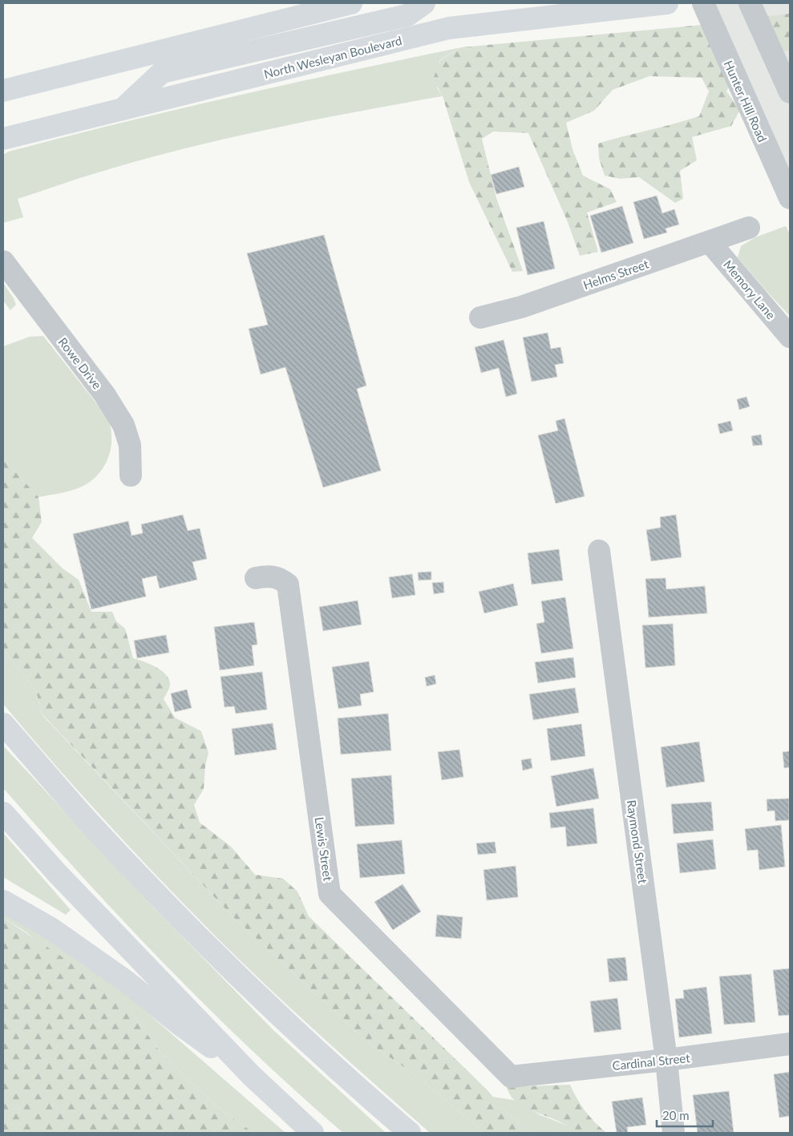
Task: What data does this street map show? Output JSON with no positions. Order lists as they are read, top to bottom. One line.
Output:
{"streets":{"highway":["North Wesleyan Boulevard"],"street":["Hunter Hill Road","Helms Street","Memory Lane","Rowe Drive","Raymond Street","Lewis Street","Cardinal Street"]},"crossings":[["Helms Street","Memory Lane"],["Raymond Street","Cardinal Street"],["Lewis Street","Cardinal Street"]],"scale_bar":"20 m"}
